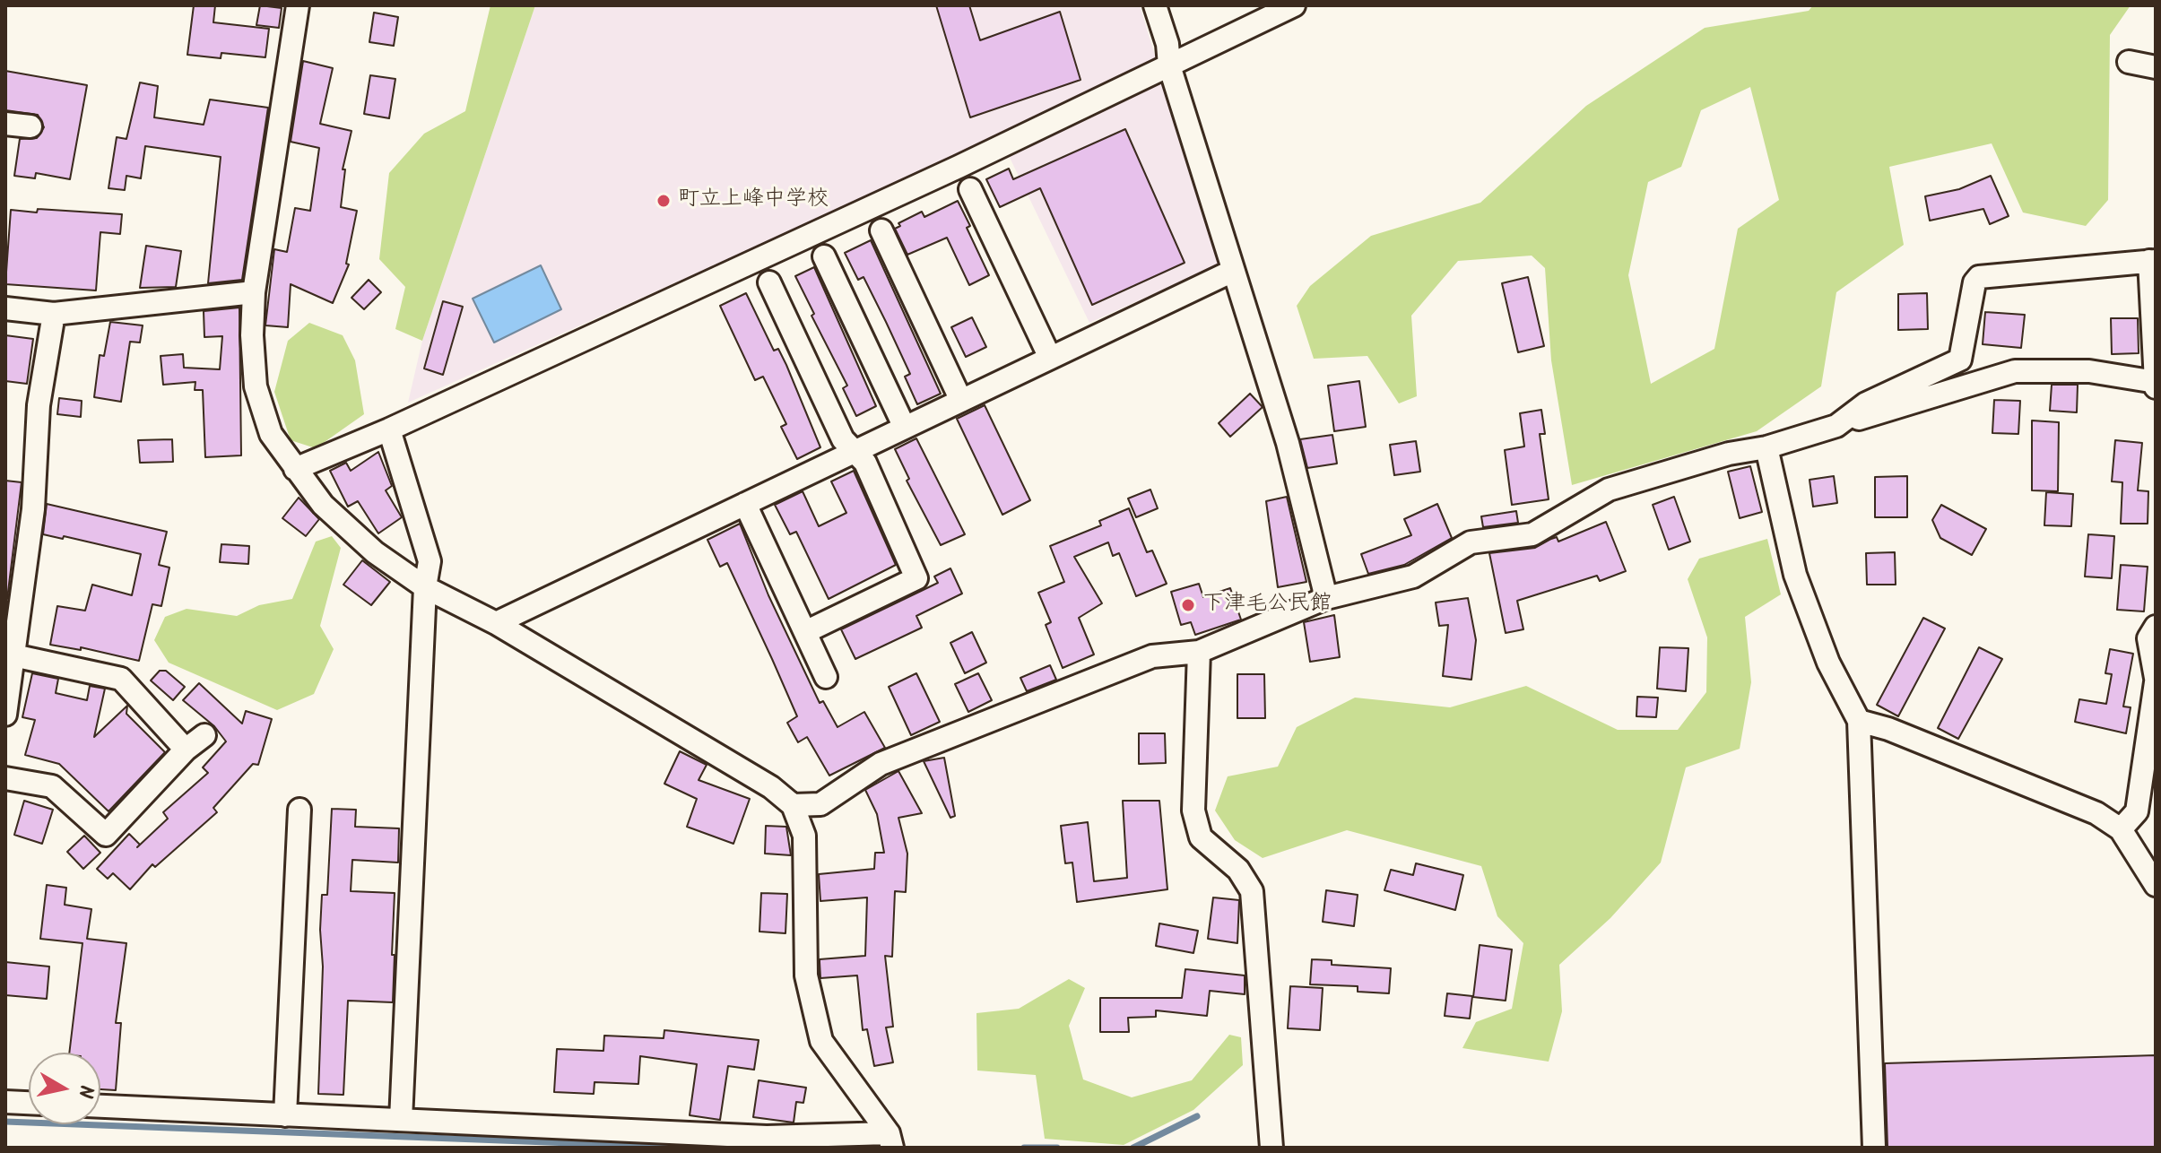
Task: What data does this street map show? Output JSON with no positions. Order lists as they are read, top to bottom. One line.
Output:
{"places":["町立上峰中学校","下津毛公民館"],"north":"right"}
